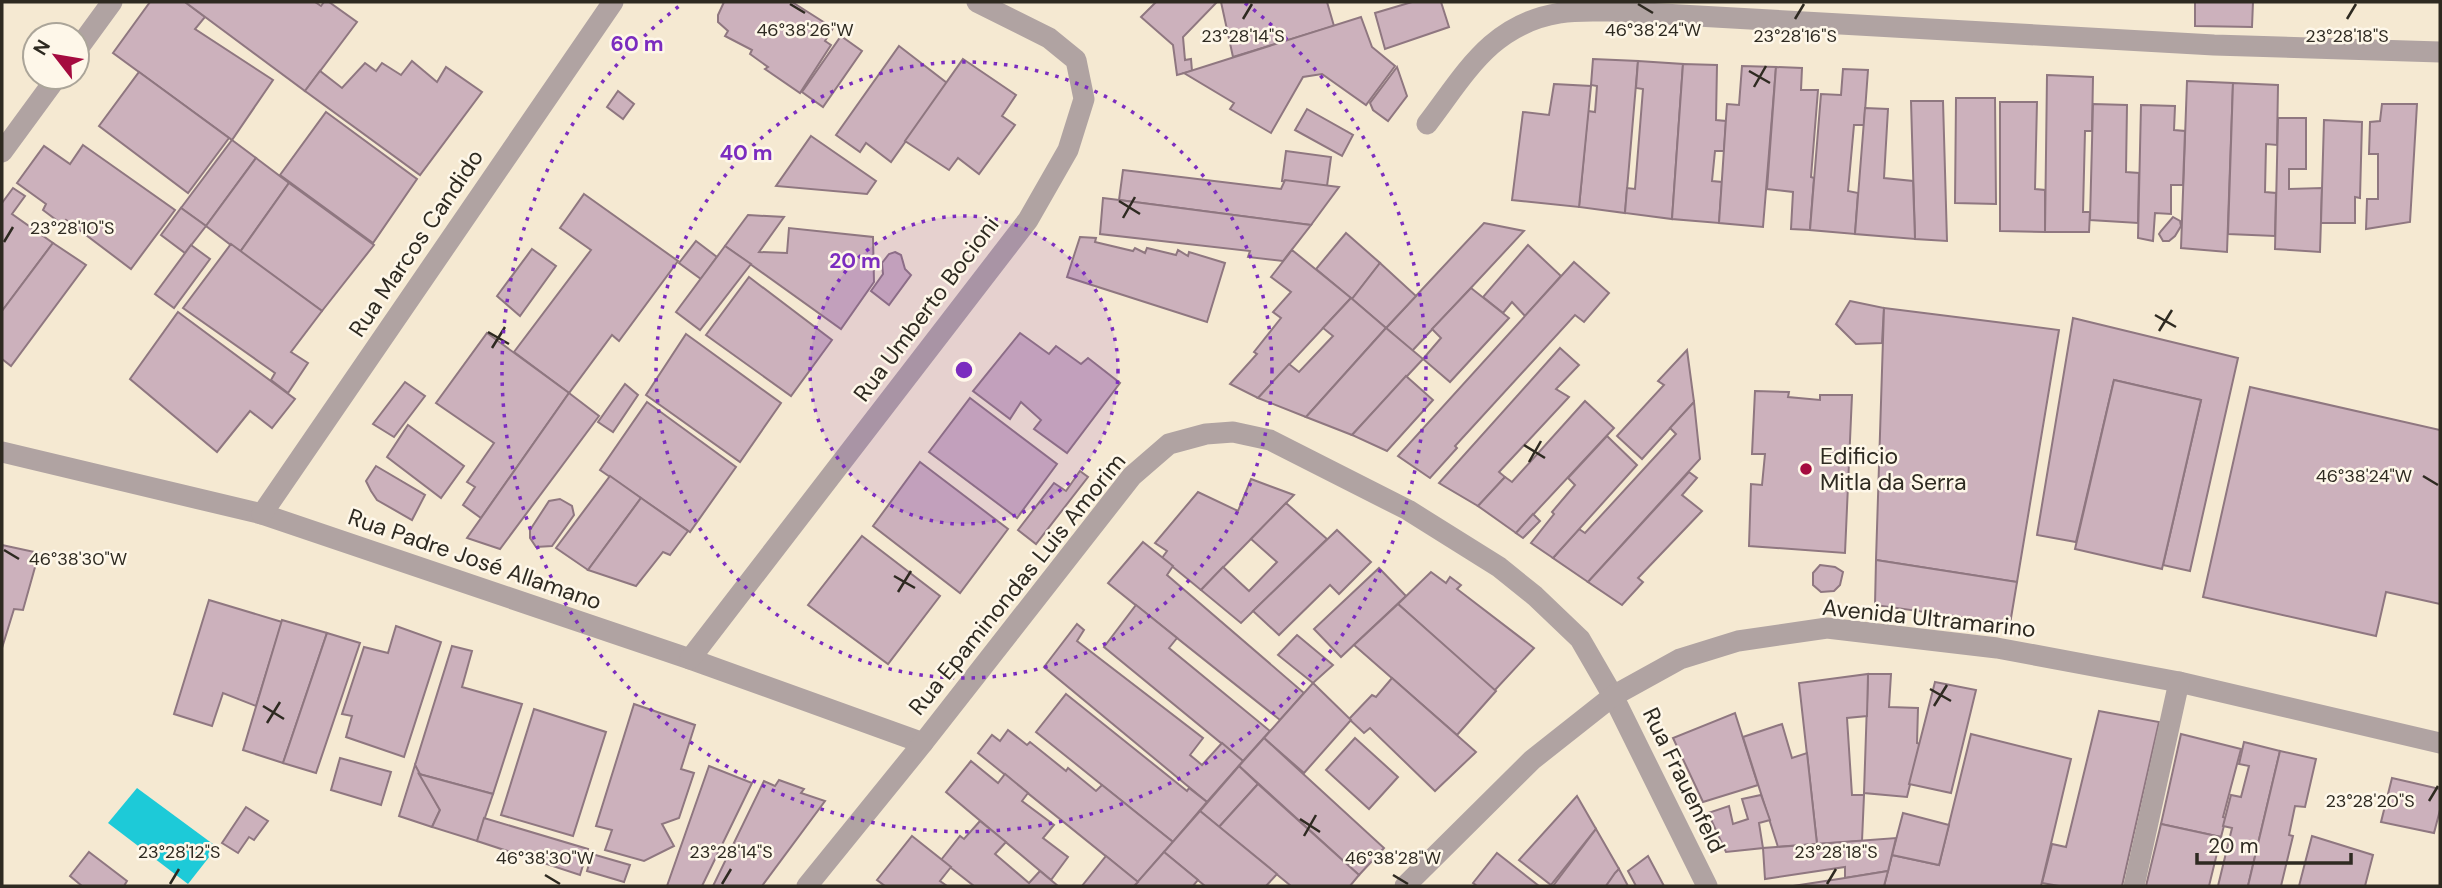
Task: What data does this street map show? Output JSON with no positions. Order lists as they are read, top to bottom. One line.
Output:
{"streets":{"street":["Rua Marcos Candido","Rua Umberto Bocioni","Rua Padre José Allamano","Rua Epaminondas Luis Amorim","Avenida Ultramarino","Rua Frauenfeld"]},"crossings":[["Rua Marcos Candido","Rua Padre José Allamano"],["Rua Umberto Bocioni","Rua Padre José Allamano"],["Rua Padre José Allamano","Rua Epaminondas Luis Amorim"],["Rua Epaminondas Luis Amorim","Avenida Ultramarino"],["Rua Epaminondas Luis Amorim","Rua Frauenfeld"],["Avenida Ultramarino","Rua Frauenfeld"]],"places":["Edificio Mitla da Serra"],"scale_bar":"20 m","north":"top left","coordinates":["46°38'26\"W","46°38'24\"W","23°28'14\"S","23°28'18\"S","23°28'16\"S","23°28'10\"S","46°38'30\"W","23°28'20\"S","23°28'12\"S","46°38'28\"W"],"rings":["60 m","40 m","20 m"]}
